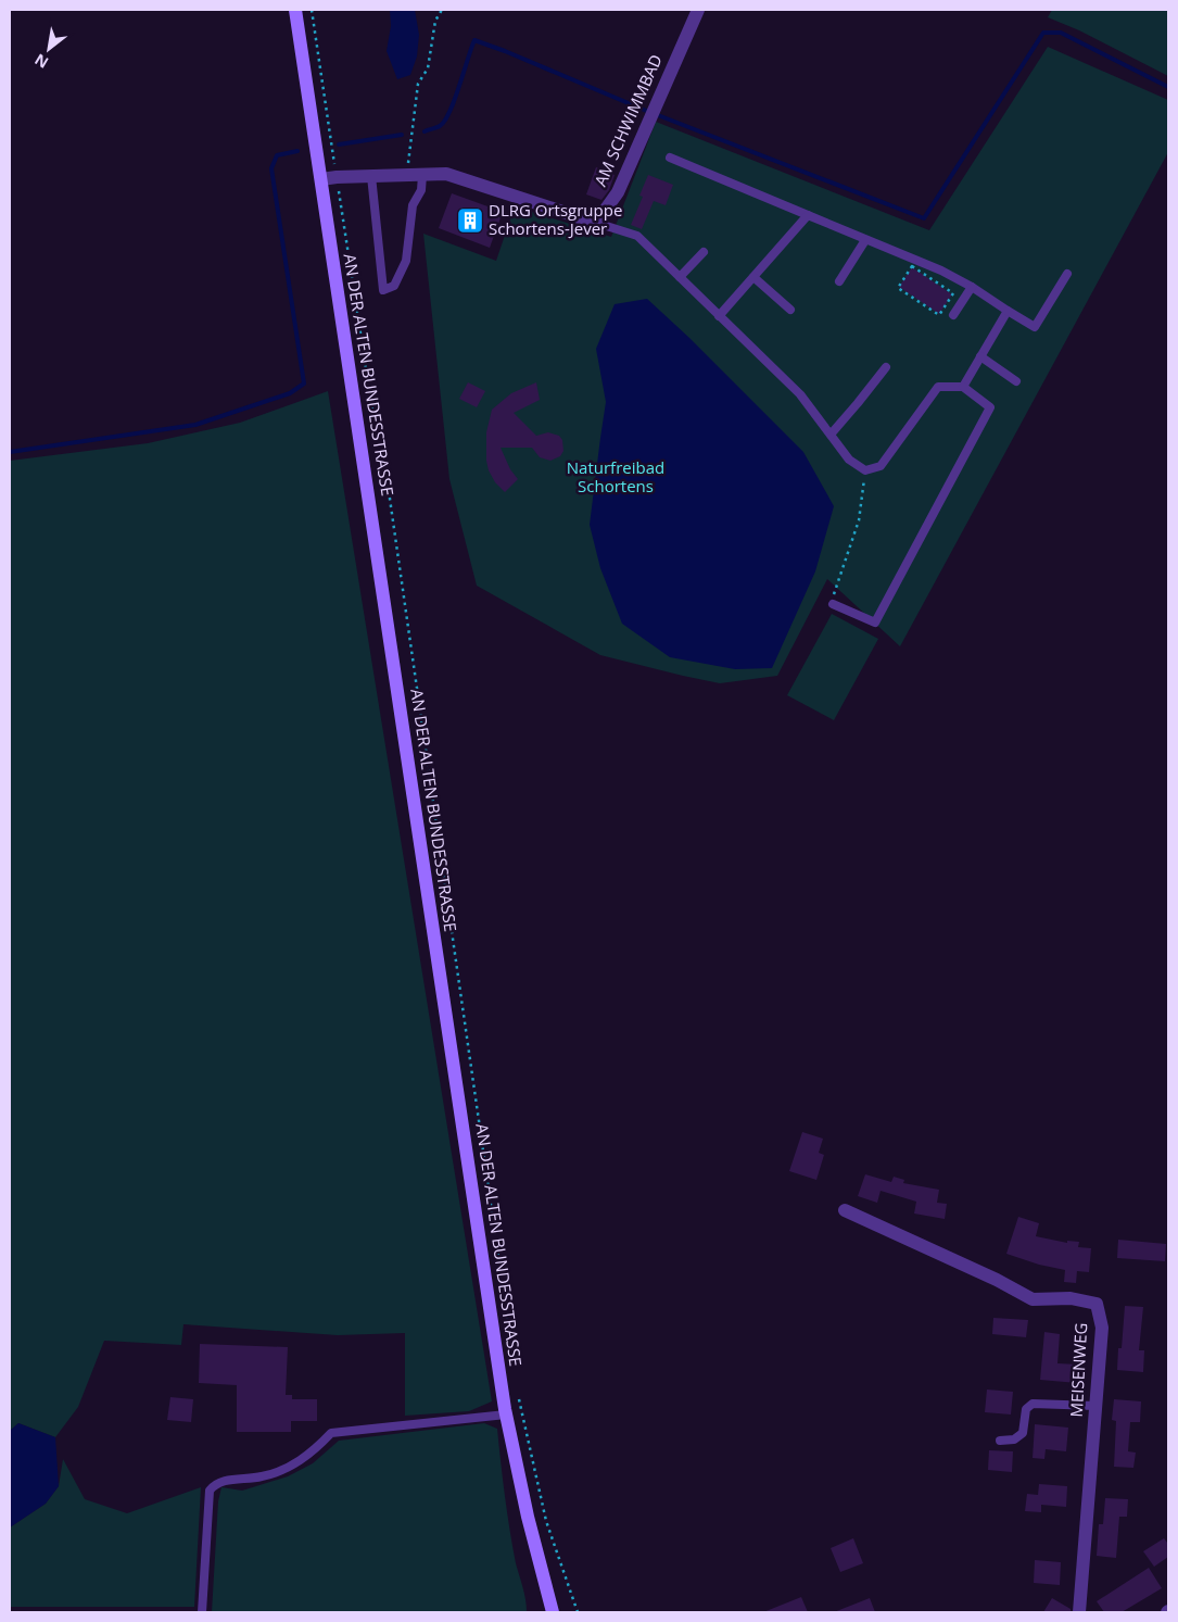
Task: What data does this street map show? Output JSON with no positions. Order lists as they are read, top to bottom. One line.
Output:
{"streets":{"street":["AM SCHWIMMBAD","AN DER ALTEN BUNDESSTRASSE","MEISENWEG"]},"parks":["Naturfreibad Schortens"],"places":{"building":["DLRG Ortsgruppe Schortens-Jever"]},"north":"bottom left"}
